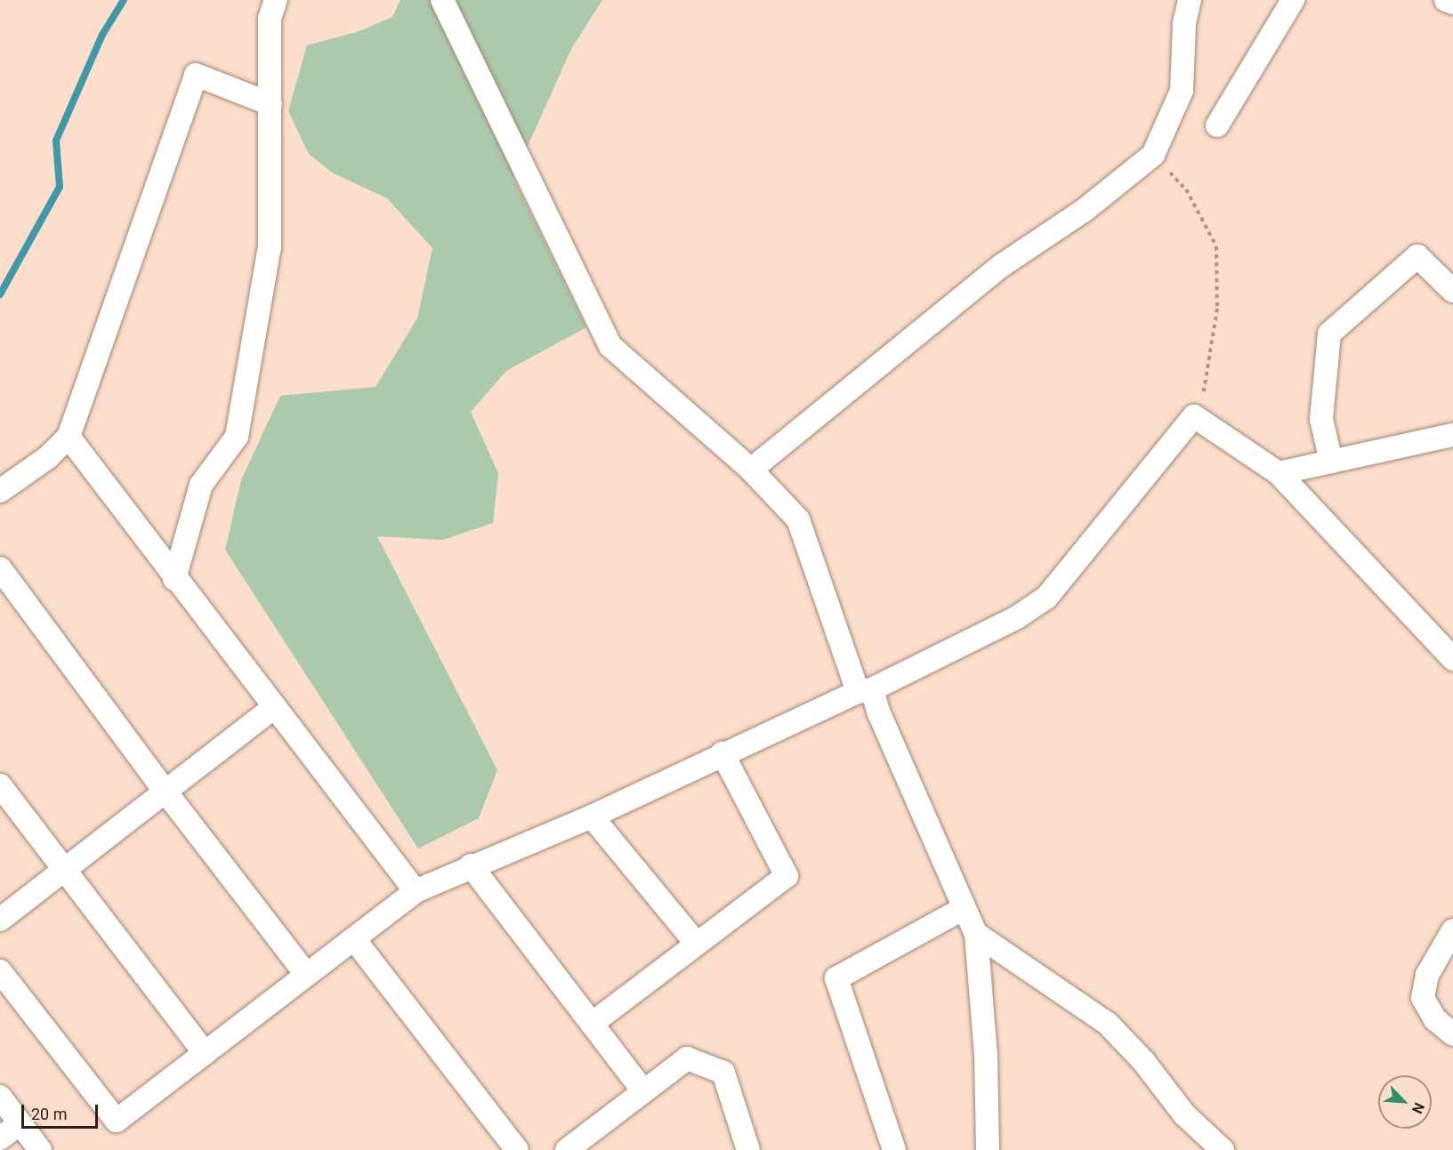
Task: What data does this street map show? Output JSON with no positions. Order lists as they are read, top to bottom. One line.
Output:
{"scale_bar":"20 m","north":"bottom right"}
